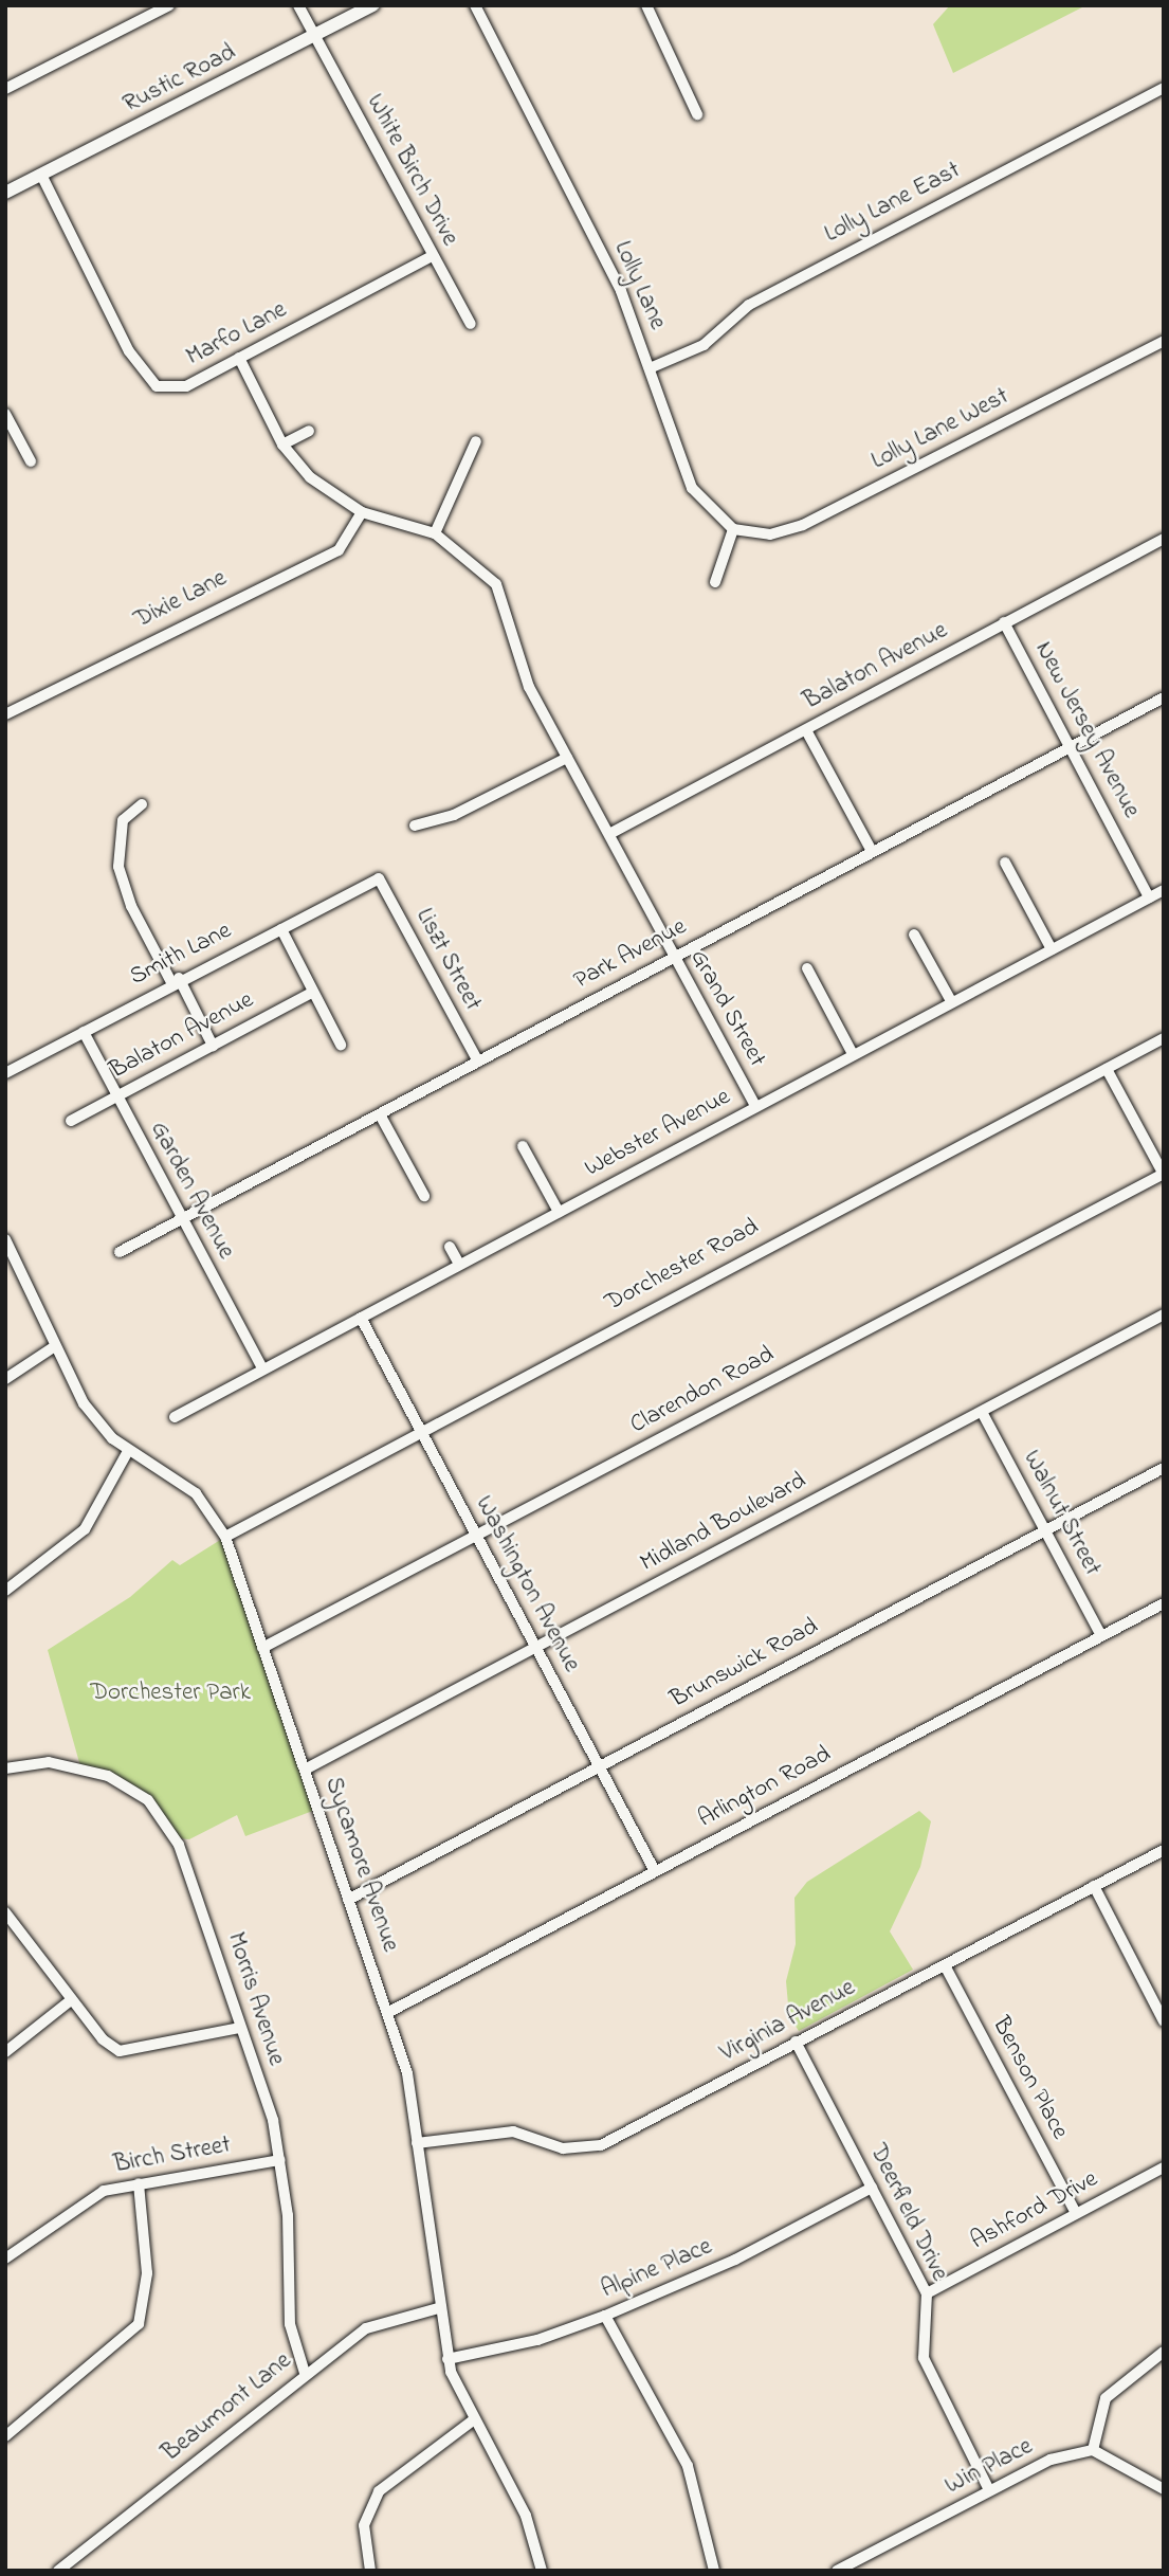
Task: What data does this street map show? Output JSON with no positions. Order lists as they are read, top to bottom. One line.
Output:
{"streets":{"street":["Rustic Road","White Birch Drive","Lolly Lane East","Lolly Lane","Marfo Lane","Lolly Lane West","Dixie Lane","Balaton Avenue","New Jersey Avenue","Smith Lane","Park Avenue","Liszt Street","Grand Street","Webster Avenue","Garden Avenue","Dorchester Road","Clarendon Road","Walnut Street","Midland Boulevard","Washington Avenue","Brunswick Road","Arlington Road","Sycamore Avenue","Morris Avenue","Virginia Avenue","Benson Place","Birch Street","Ashford Drive","Deerfield Drive","Alpine Place","Beaumont Lane","Win Place"]},"crossings":[["Rustic Road","White Birch Drive"],["Rustic Road","Marfo Lane"],["White Birch Drive","Marfo Lane"],["Lolly Lane East","Lolly Lane"],["Lolly Lane","Lolly Lane West"],["Balaton Avenue","New Jersey Avenue"],["Balaton Avenue","Grand Street"],["Balaton Avenue","Garden Avenue"],["New Jersey Avenue","Park Avenue"],["New Jersey Avenue","Webster Avenue"],["Smith Lane","Liszt Street"],["Smith Lane","Garden Avenue"],["Park Avenue","Liszt Street"],["Park Avenue","Grand Street"],["Park Avenue","Garden Avenue"],["Grand Street","Webster Avenue"],["Webster Avenue","Garden Avenue"],["Webster Avenue","Washington Avenue"],["Dorchester Road","Washington Avenue"],["Dorchester Road","Sycamore Avenue"],["Clarendon Road","Washington Avenue"],["Clarendon Road","Sycamore Avenue"],["Walnut Street","Midland Boulevard"],["Walnut Street","Brunswick Road"],["Walnut Street","Arlington Road"],["Midland Boulevard","Washington Avenue"],["Midland Boulevard","Sycamore Avenue"],["Washington Avenue","Brunswick Road"],["Washington Avenue","Arlington Road"],["Brunswick Road","Sycamore Avenue"],["Arlington Road","Sycamore Avenue"],["Sycamore Avenue","Virginia Avenue"],["Sycamore Avenue","Alpine Place"],["Sycamore Avenue","Beaumont Lane"],["Morris Avenue","Birch Street"],["Morris Avenue","Beaumont Lane"],["Virginia Avenue","Benson Place"],["Virginia Avenue","Deerfield Drive"],["Benson Place","Ashford Drive"],["Ashford Drive","Deerfield Drive"],["Deerfield Drive","Alpine Place"],["Deerfield Drive","Win Place"]],"parks":["Dorchester Park"]}
